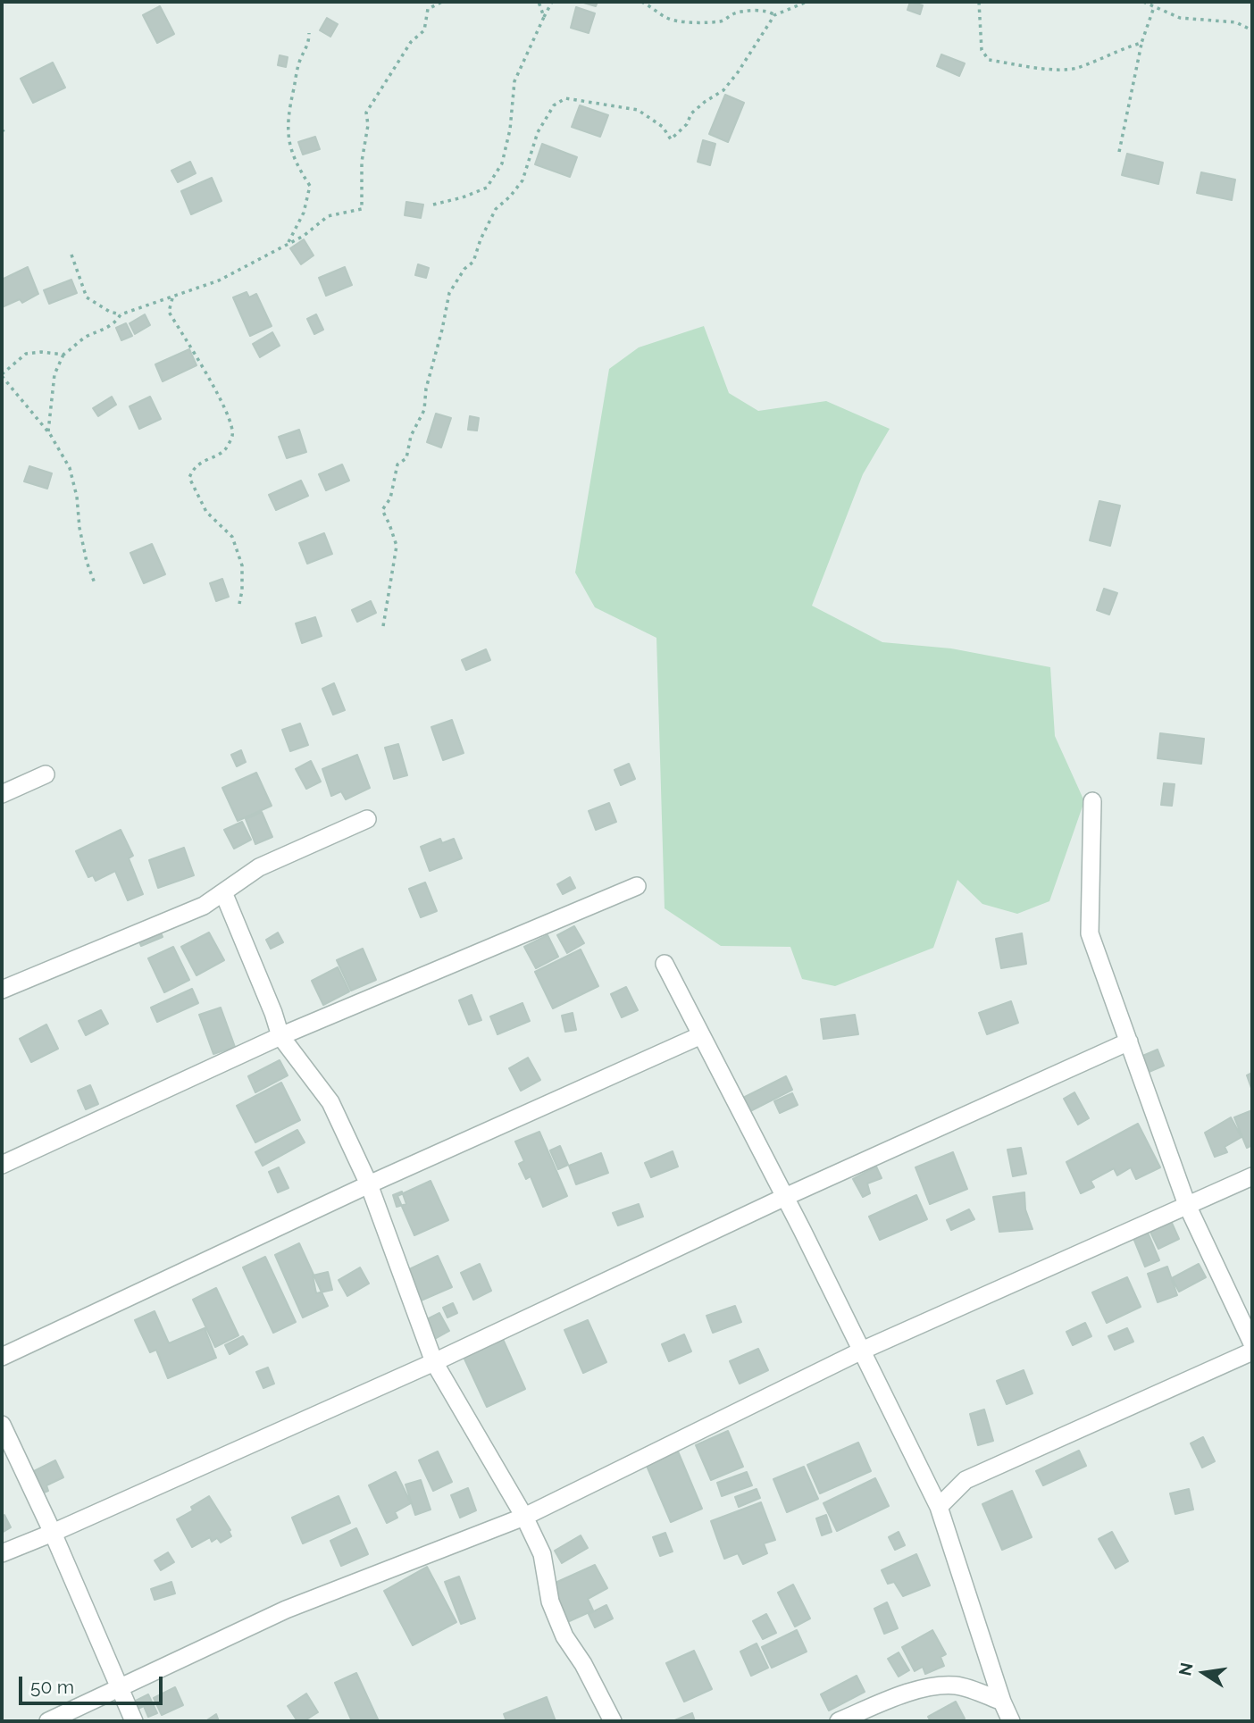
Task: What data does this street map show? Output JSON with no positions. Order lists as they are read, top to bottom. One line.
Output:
{"scale_bar":"50 m","north":"left"}
